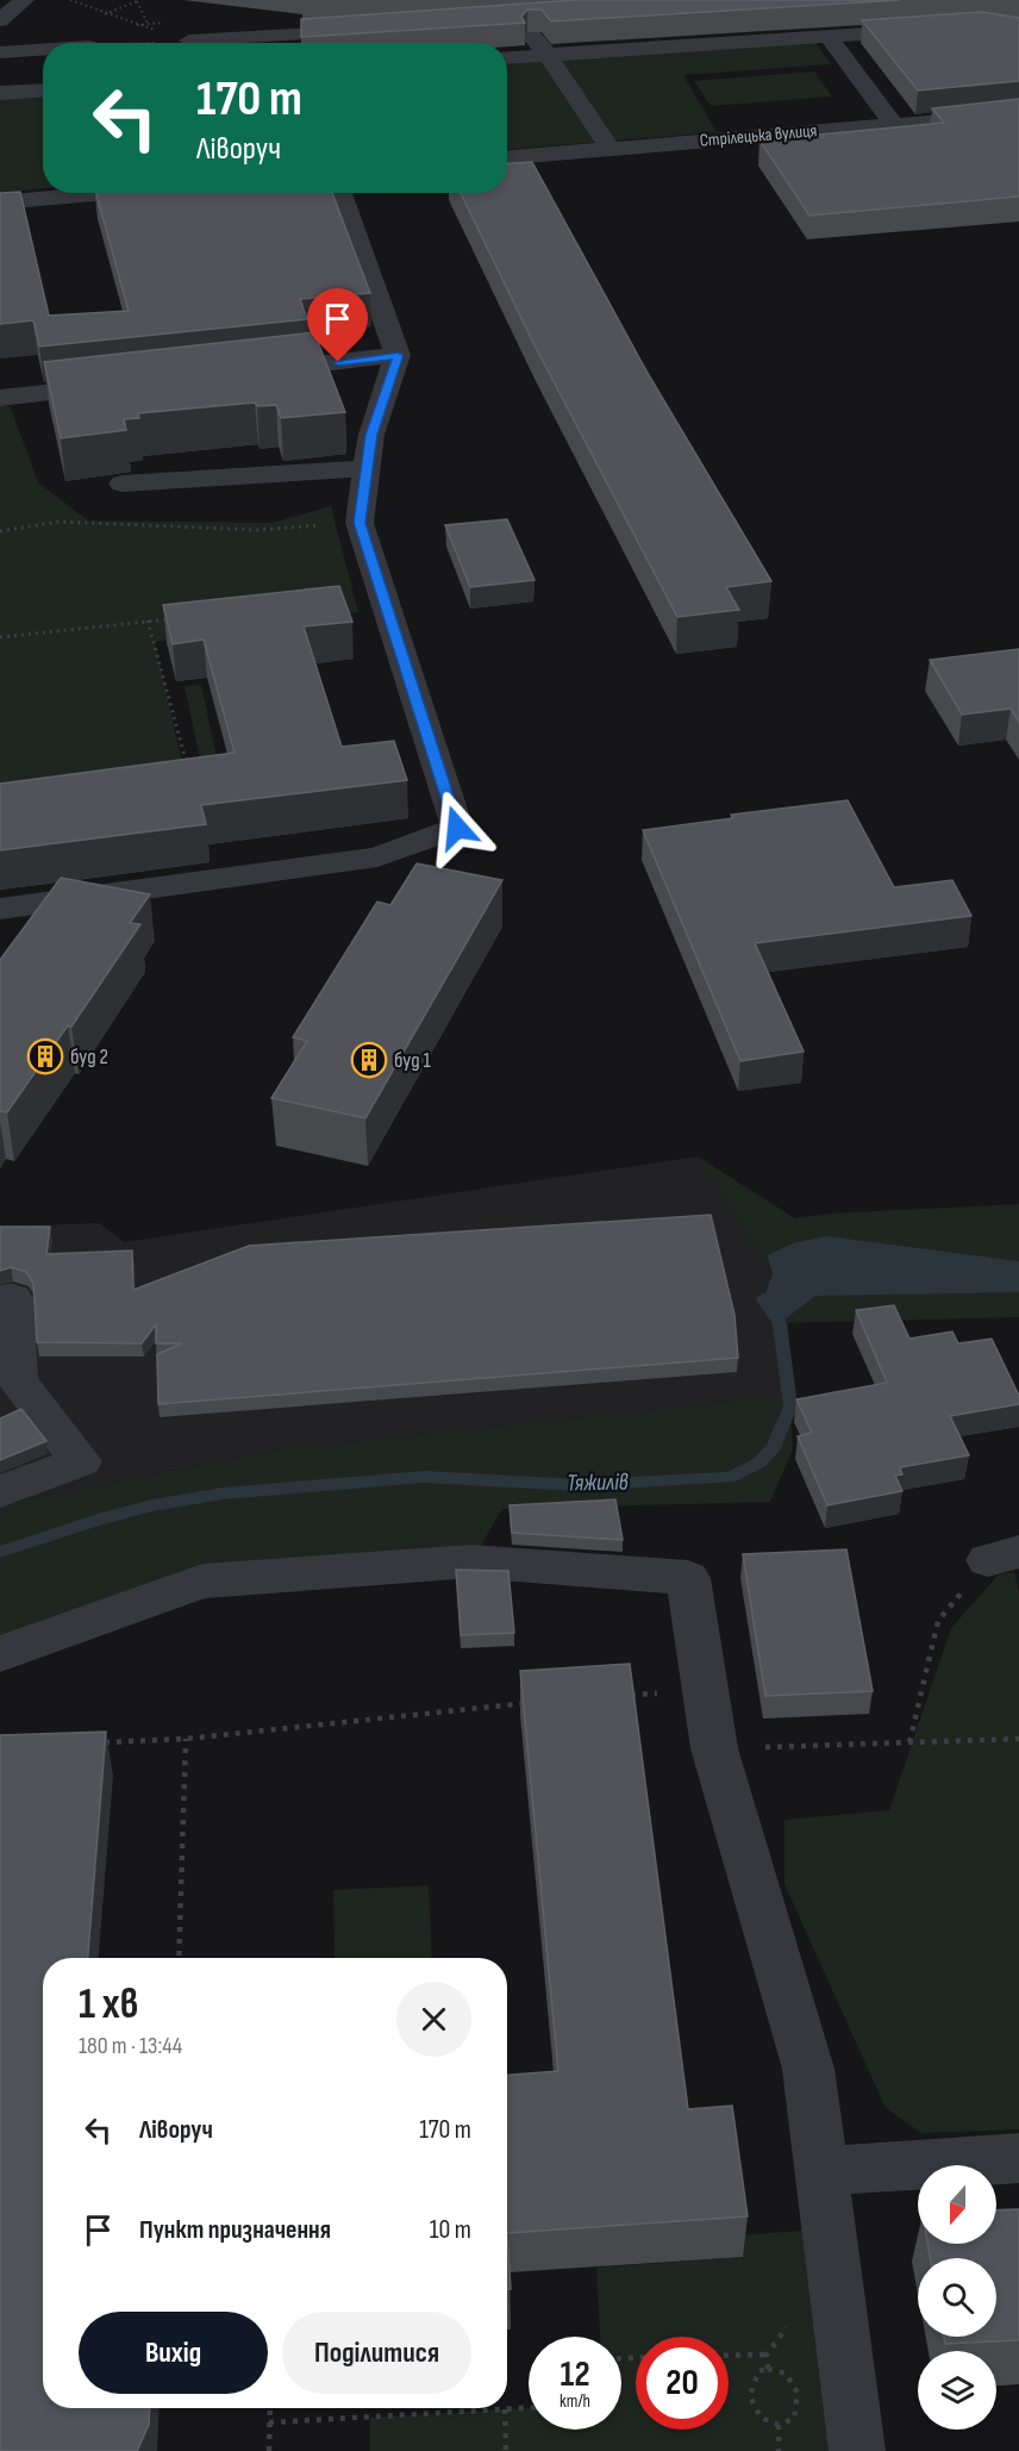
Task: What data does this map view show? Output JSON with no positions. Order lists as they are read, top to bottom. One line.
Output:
{"streets":{"street":["Стрілецька вулиця"]},"water":["Тяжилів"],"places":{"building":["буд 2","буд 1"]},"north":"bottom","page":{"turn":["170 m","Ліворуч"],"heading":["1 хв","180 m · 13:44"],"list":[{"name":"Ліворуч","value":"170 m"},{"name":"Пункт призначення","value":"10 m"}],"buttons":["Вихід","Поділитися"],"speed":"12 km/h","limit":"20"}}
